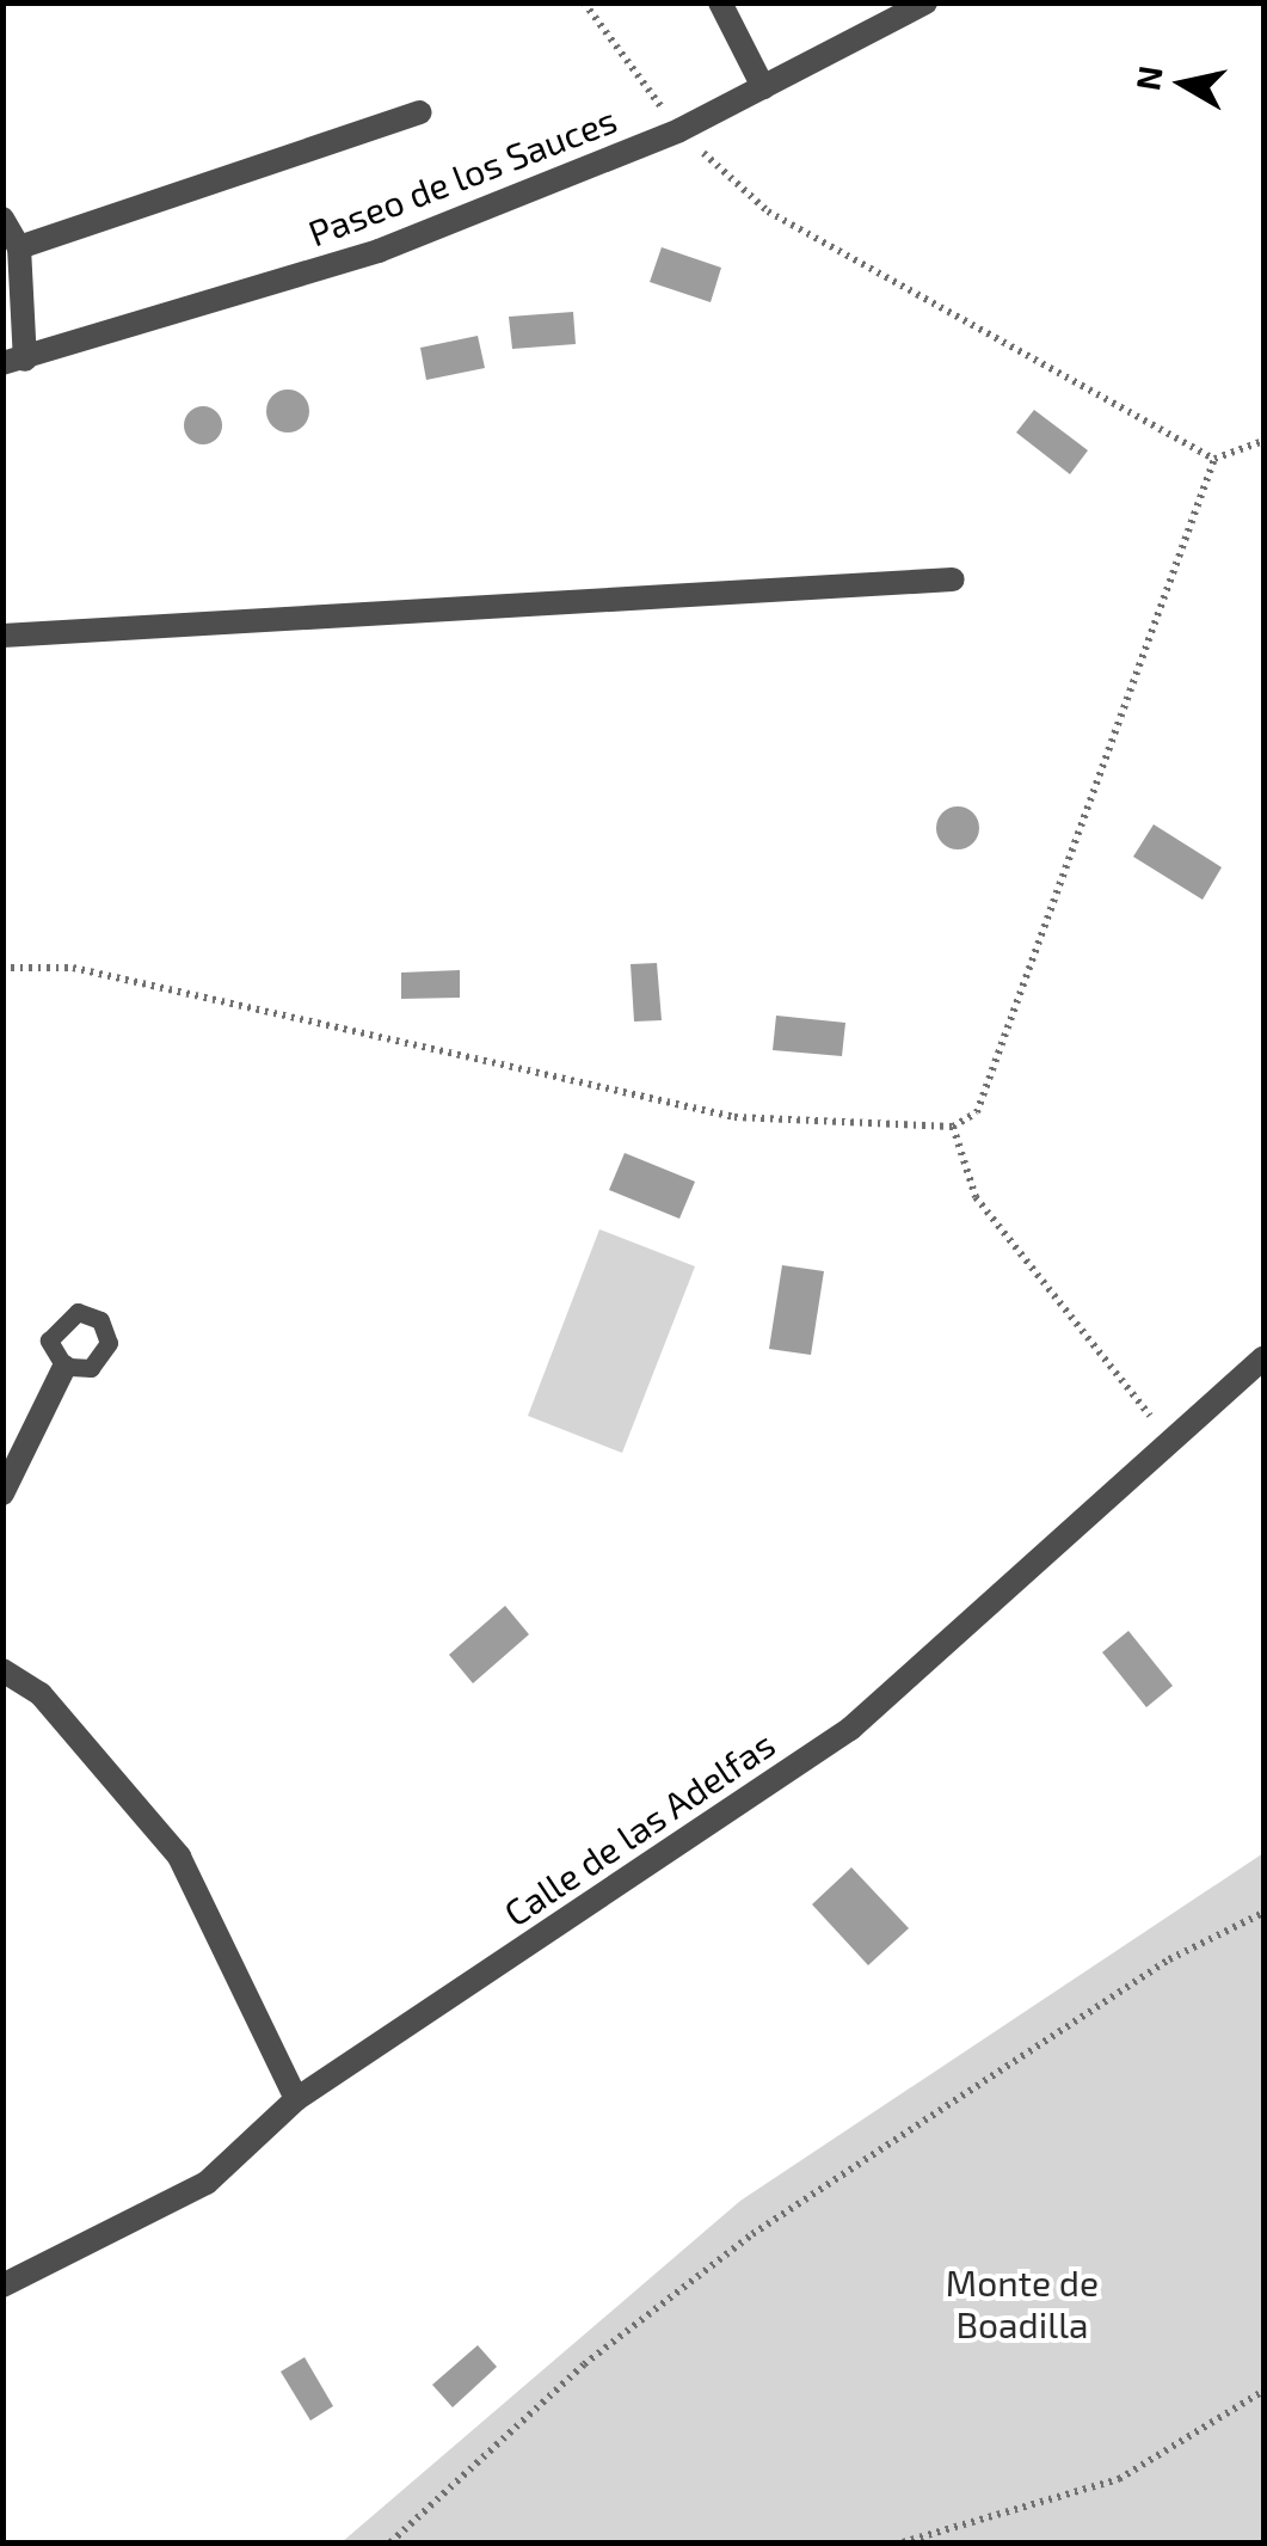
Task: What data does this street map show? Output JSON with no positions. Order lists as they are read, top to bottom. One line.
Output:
{"streets":{"street":["Paseo de los Sauces","Calle de las Adelfas"]},"parks":["Monte de Boadilla"],"north":"left"}
